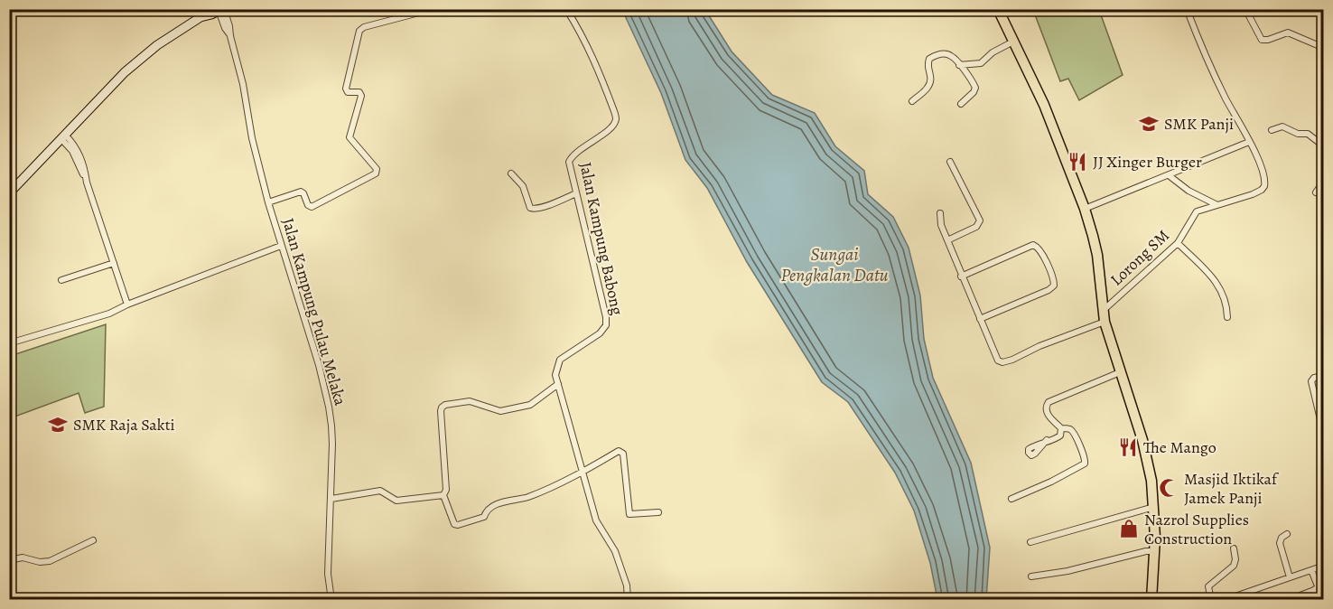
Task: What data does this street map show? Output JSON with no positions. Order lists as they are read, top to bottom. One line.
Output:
{"streets":{"street":["Jalan Kampung Babong","Lorong SM","Jalan Kampung Pulau Melaka"]},"water":["Sungai Pengkalan Datu"],"places":{"school or university":["SMK Panji","SMK Raja Sakti"],"restaurant":["JJ Xinger Burger","The Mango"],"mosque":["Masjid Iktikaf Jamek Panji"],"shop":["Nazrol Supplies Construction"]}}
